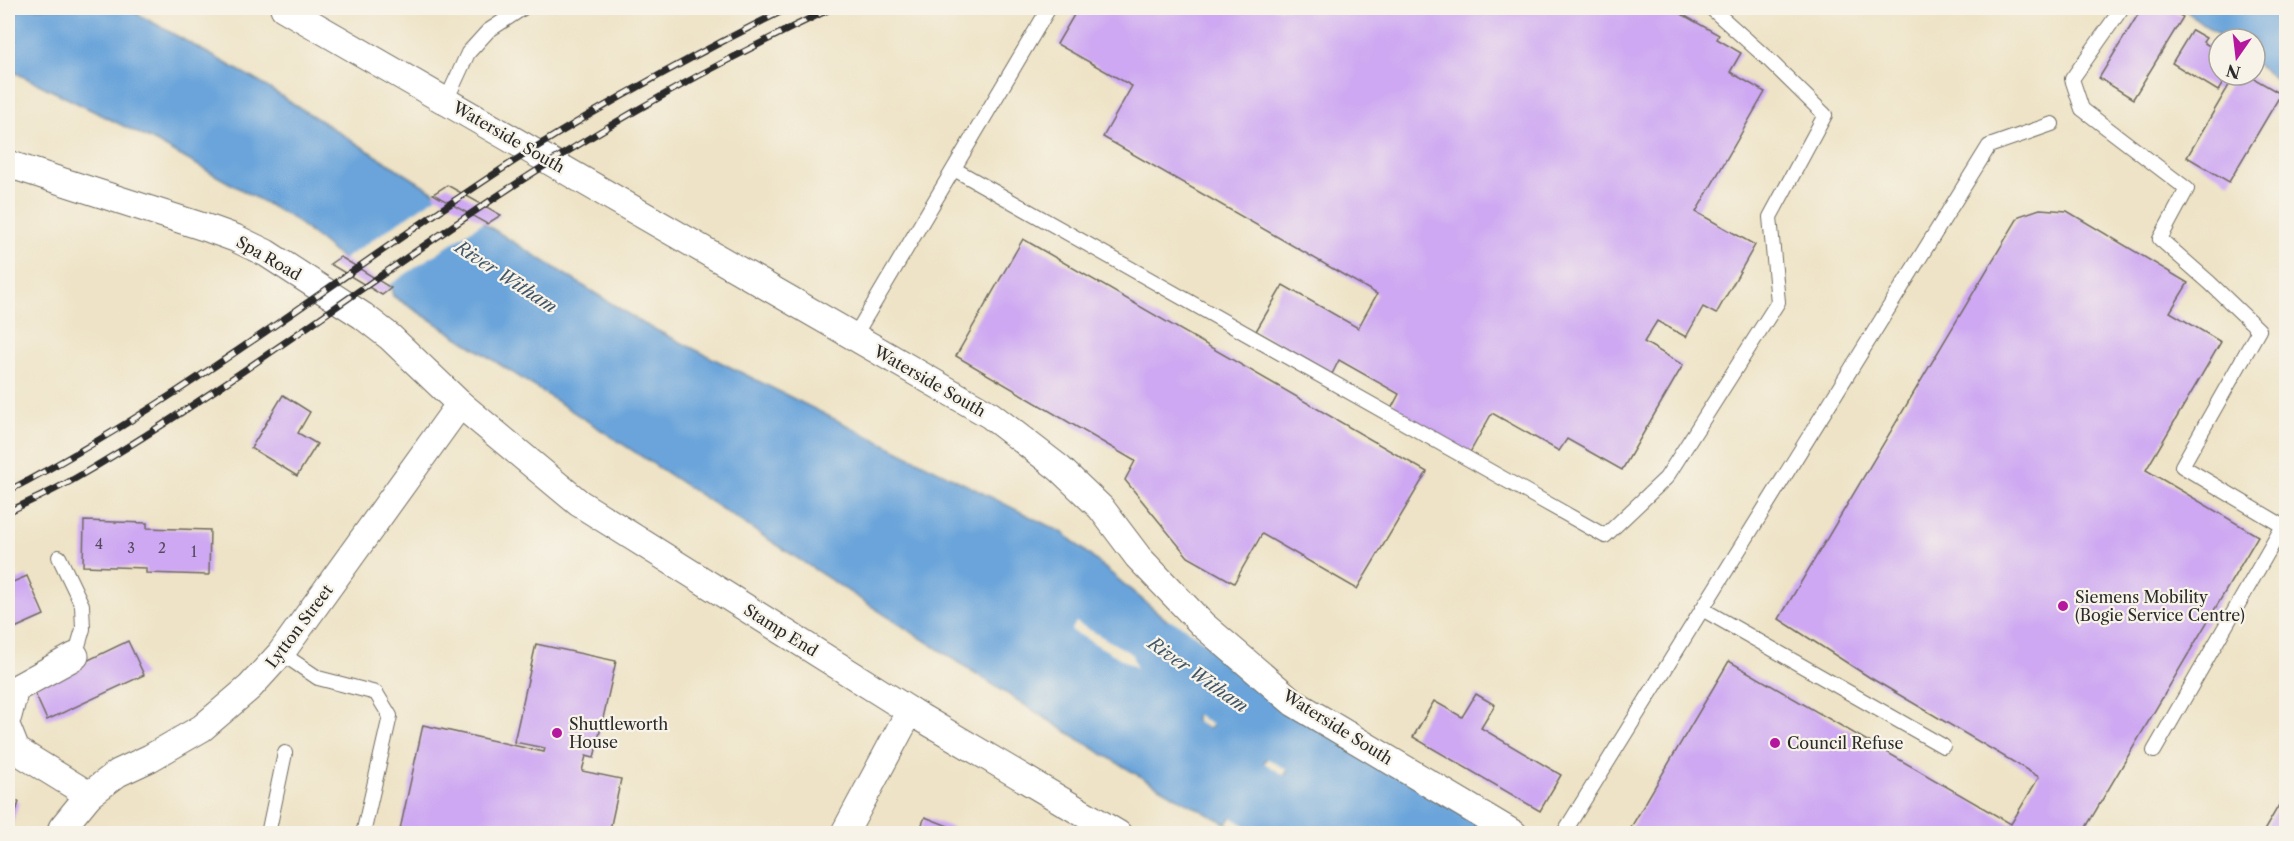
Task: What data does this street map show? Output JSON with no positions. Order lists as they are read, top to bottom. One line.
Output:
{"streets":{"street":["Waterside South","Spa Road","Lytton Street","Stamp End"]},"crossings":[["Spa Road","Lytton Street"],["Spa Road","Stamp End"],["Lytton Street","Stamp End"]],"water":["River Witham"],"places":["Siemens Mobility (Bogie Service Centre)","Shuttleworth House","Council Refuse"],"house_numbers":["4","3","2","1"],"north":"bottom"}
